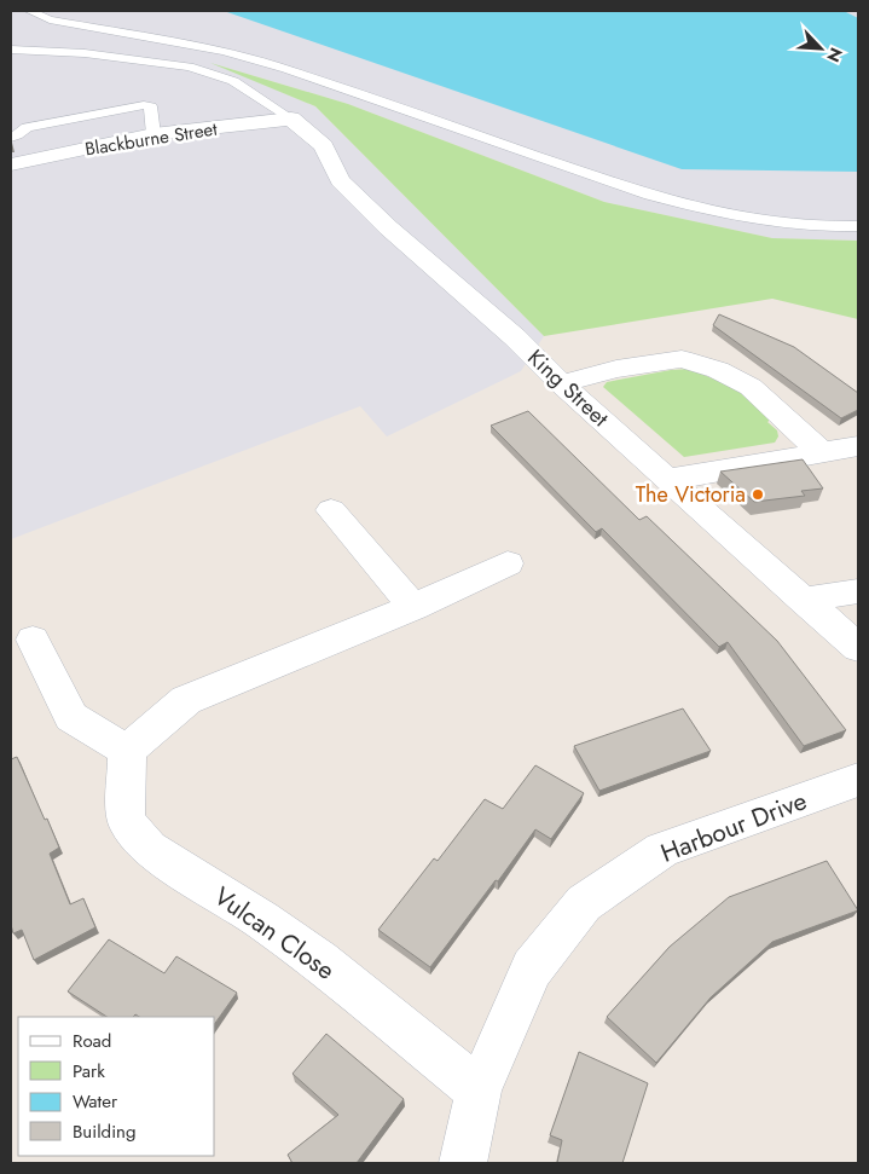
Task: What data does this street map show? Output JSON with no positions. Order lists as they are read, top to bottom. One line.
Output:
{"streets":{"street":["Blackburne Street","King Street","Harbour Drive","Vulcan Close"]},"crossings":[["Blackburne Street","King Street"],["Harbour Drive","Vulcan Close"]],"places":["The Victoria"],"legend":["Road","Park","Water","Building"],"north":"bottom right"}
